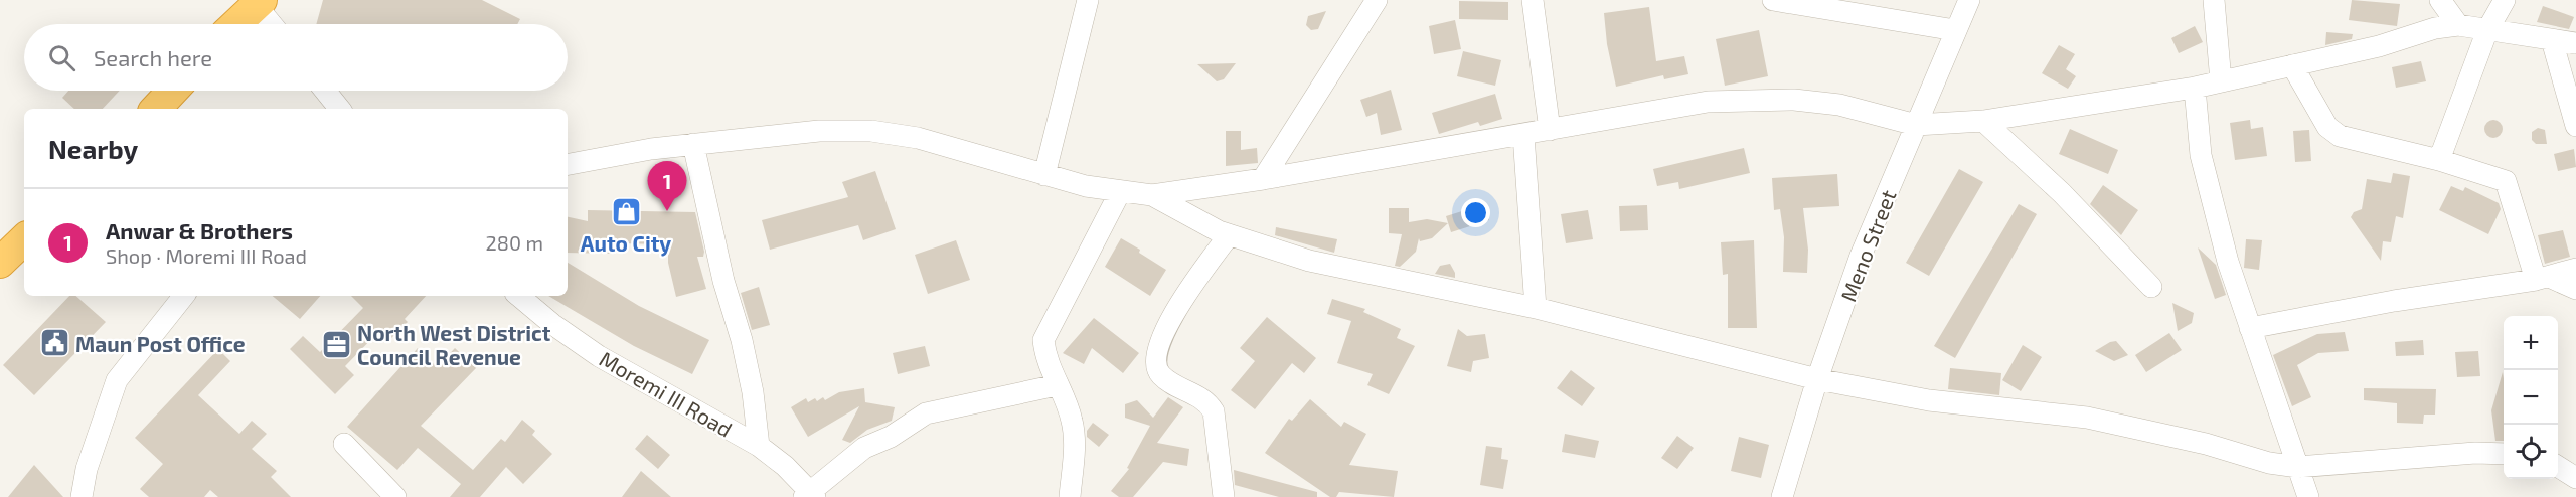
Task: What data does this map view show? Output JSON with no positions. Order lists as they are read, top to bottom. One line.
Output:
{"streets":{"street":["Meno Street","Moremi III Road"]},"places":{"shop":["Auto City"],"public building":["Maun Post Office"],"office":["North West District Council Revenue"]},"page":{"search":"Search here","heading":"Nearby","pins":"1","list":[{"mark":"1","name":"Anwar & Brothers","note":"Shop · Moremi III Road","value":"280 m"}],"map_buttons":["+","−"]}}
